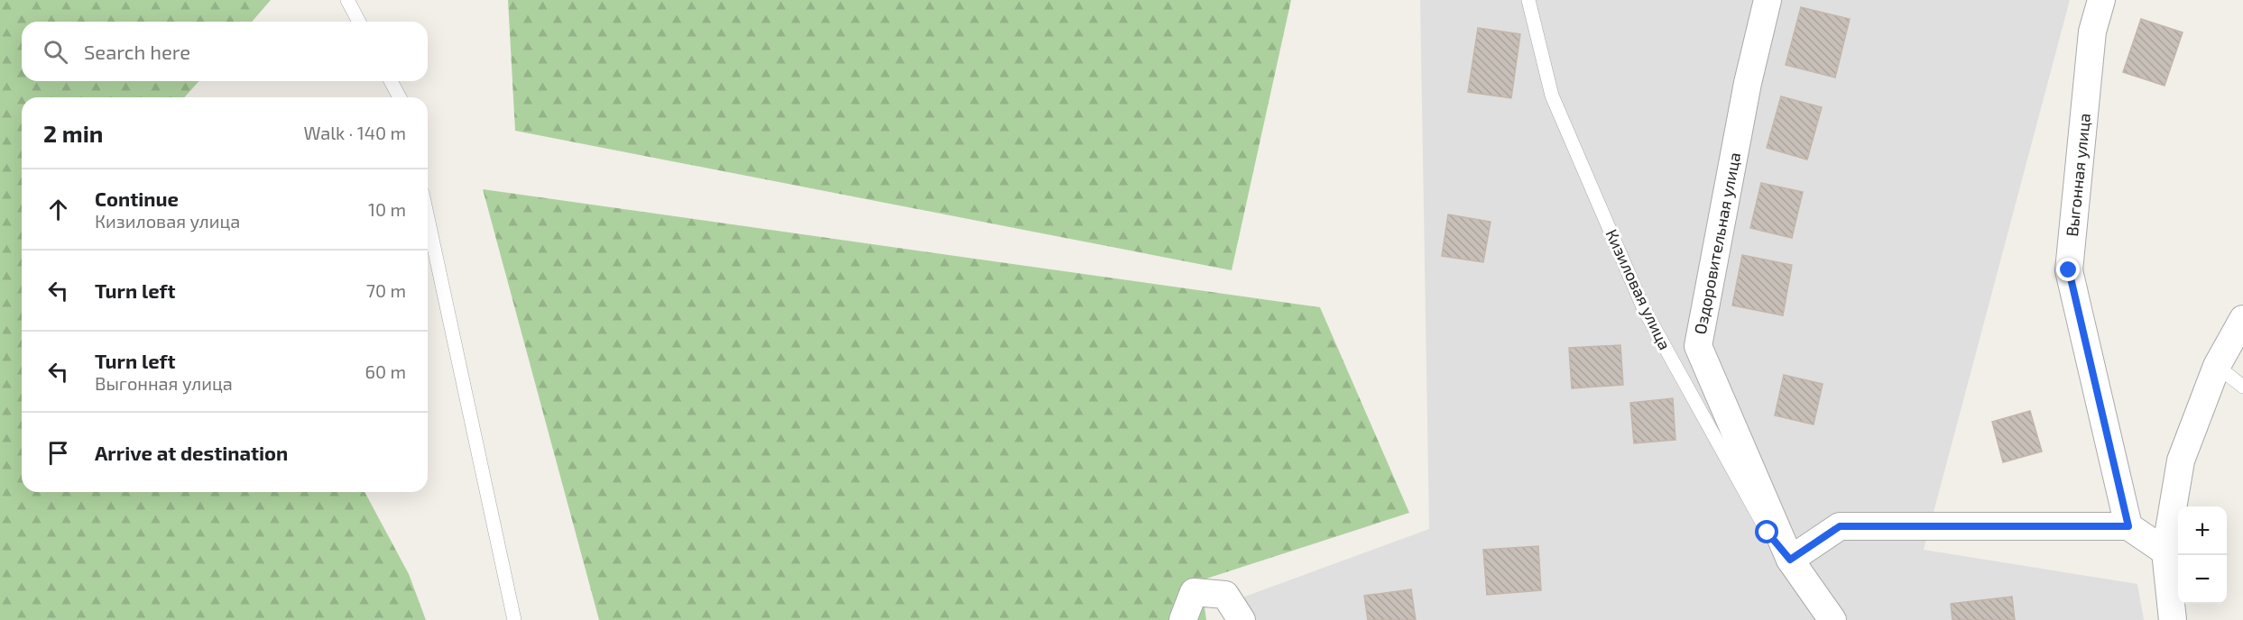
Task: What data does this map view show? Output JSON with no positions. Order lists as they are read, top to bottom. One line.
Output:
{"streets":{"street":["Выгонная улица","Оздоровительная улица"],"lane":["Кизиловая улица"]},"crossings":[["Оздоровительная улица","Кизиловая улица"]],"page":{"search":"Search here","heading":["2 min","Walk · 140 m"],"list":[["Continue","Кизиловая улица","10 m"],["Turn left","70 m"],["Turn left","Выгонная улица","60 m"],"Arrive at destination"],"map_buttons":["+","−"]}}
